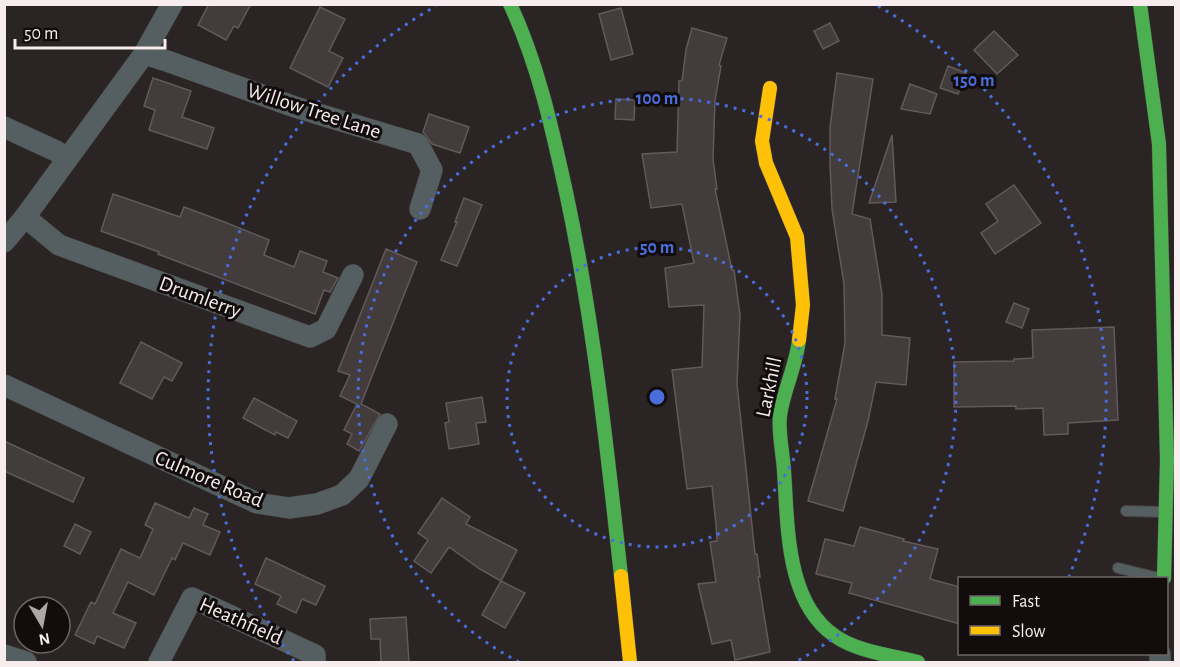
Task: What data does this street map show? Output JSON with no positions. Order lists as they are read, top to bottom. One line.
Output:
{"streets":{"main road":["Larkhill"],"street":["Willow Tree Lane","Drumlerry","Culmore Road","Heathfield"]},"legend":["Fast","Slow"],"scale_bar":"50 m","north":"bottom","rings":["150 m","100 m","50 m"]}
